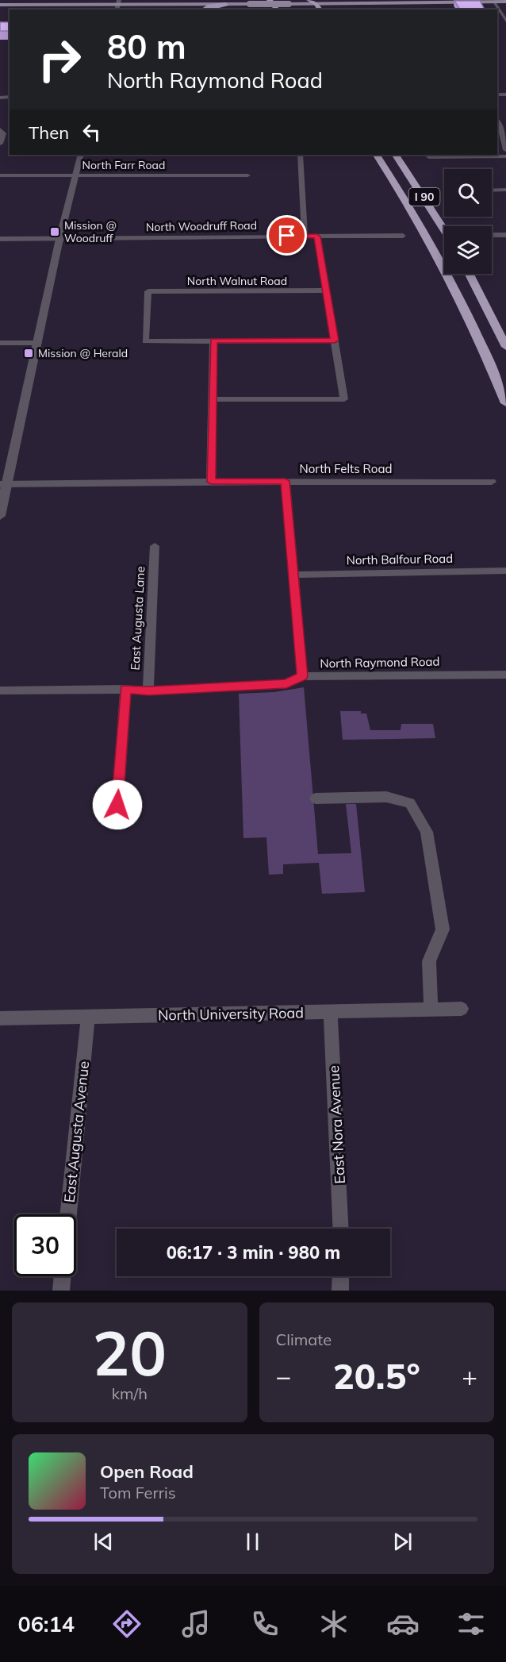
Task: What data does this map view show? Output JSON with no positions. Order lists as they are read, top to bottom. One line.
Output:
{"streets":{"highway":["I 90"],"street":["North Farr Road","North Woodruff Road","North Walnut Road","North Felts Road","North Balfour Road","East Augusta Lane","North Raymond Road","North University Road","East Nora Avenue","East Augusta Avenue"]},"crossings":[["East Augusta Lane","North Raymond Road"],["North University Road","East Nora Avenue"],["North University Road","East Augusta Avenue"]],"places":{"transit":["Mission @ Woodruff","Mission @ Herald"]},"page":{"turn":["80 m","North Raymond Road"],"then":"Then","limit":"30","trip":"06:17 · 3 min · 980 m","tile":[["20","km/h"],"Climate"],"heat":["−","20.5°","+"],"song":["Open Road","Tom Ferris"],"tabs":"06:14"}}
